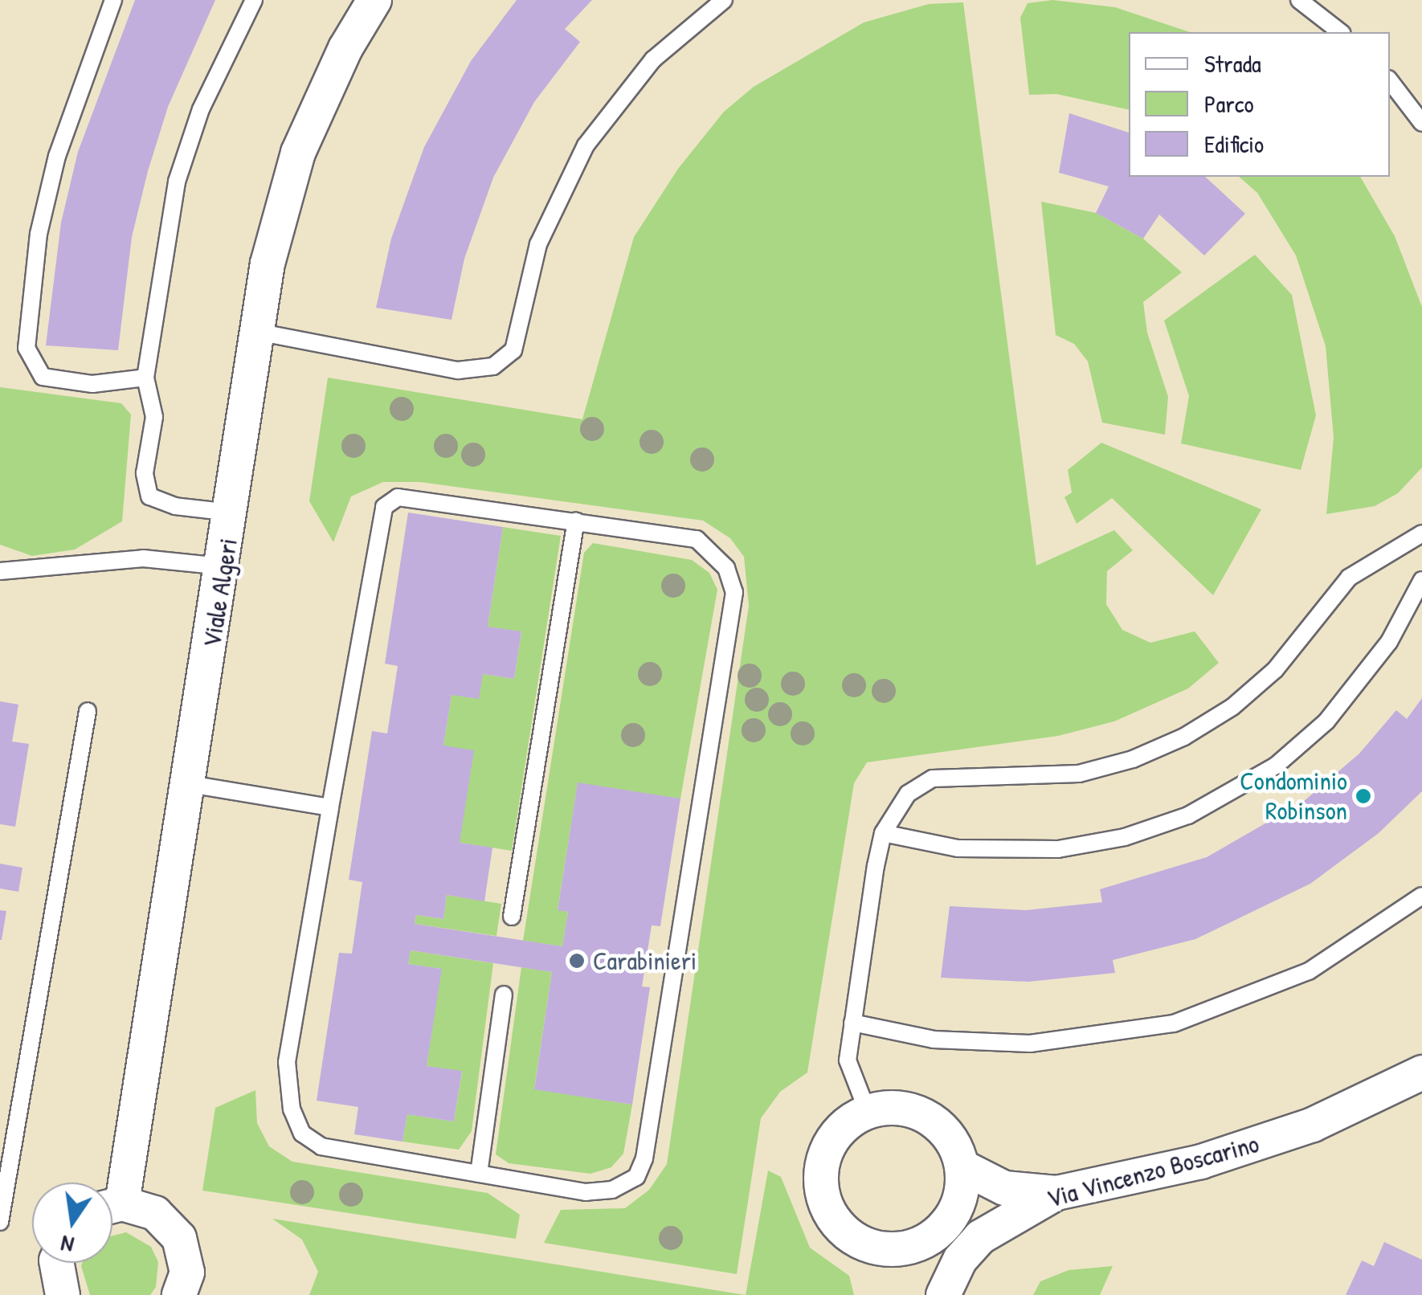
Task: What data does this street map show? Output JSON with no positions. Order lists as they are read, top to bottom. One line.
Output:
{"streets":{"street":["Viale Algeri","Via Vincenzo Boscarino"]},"places":["Condominio Robinson","Carabinieri"],"legend":["Strada","Parco","Edificio"],"north":"bottom"}
